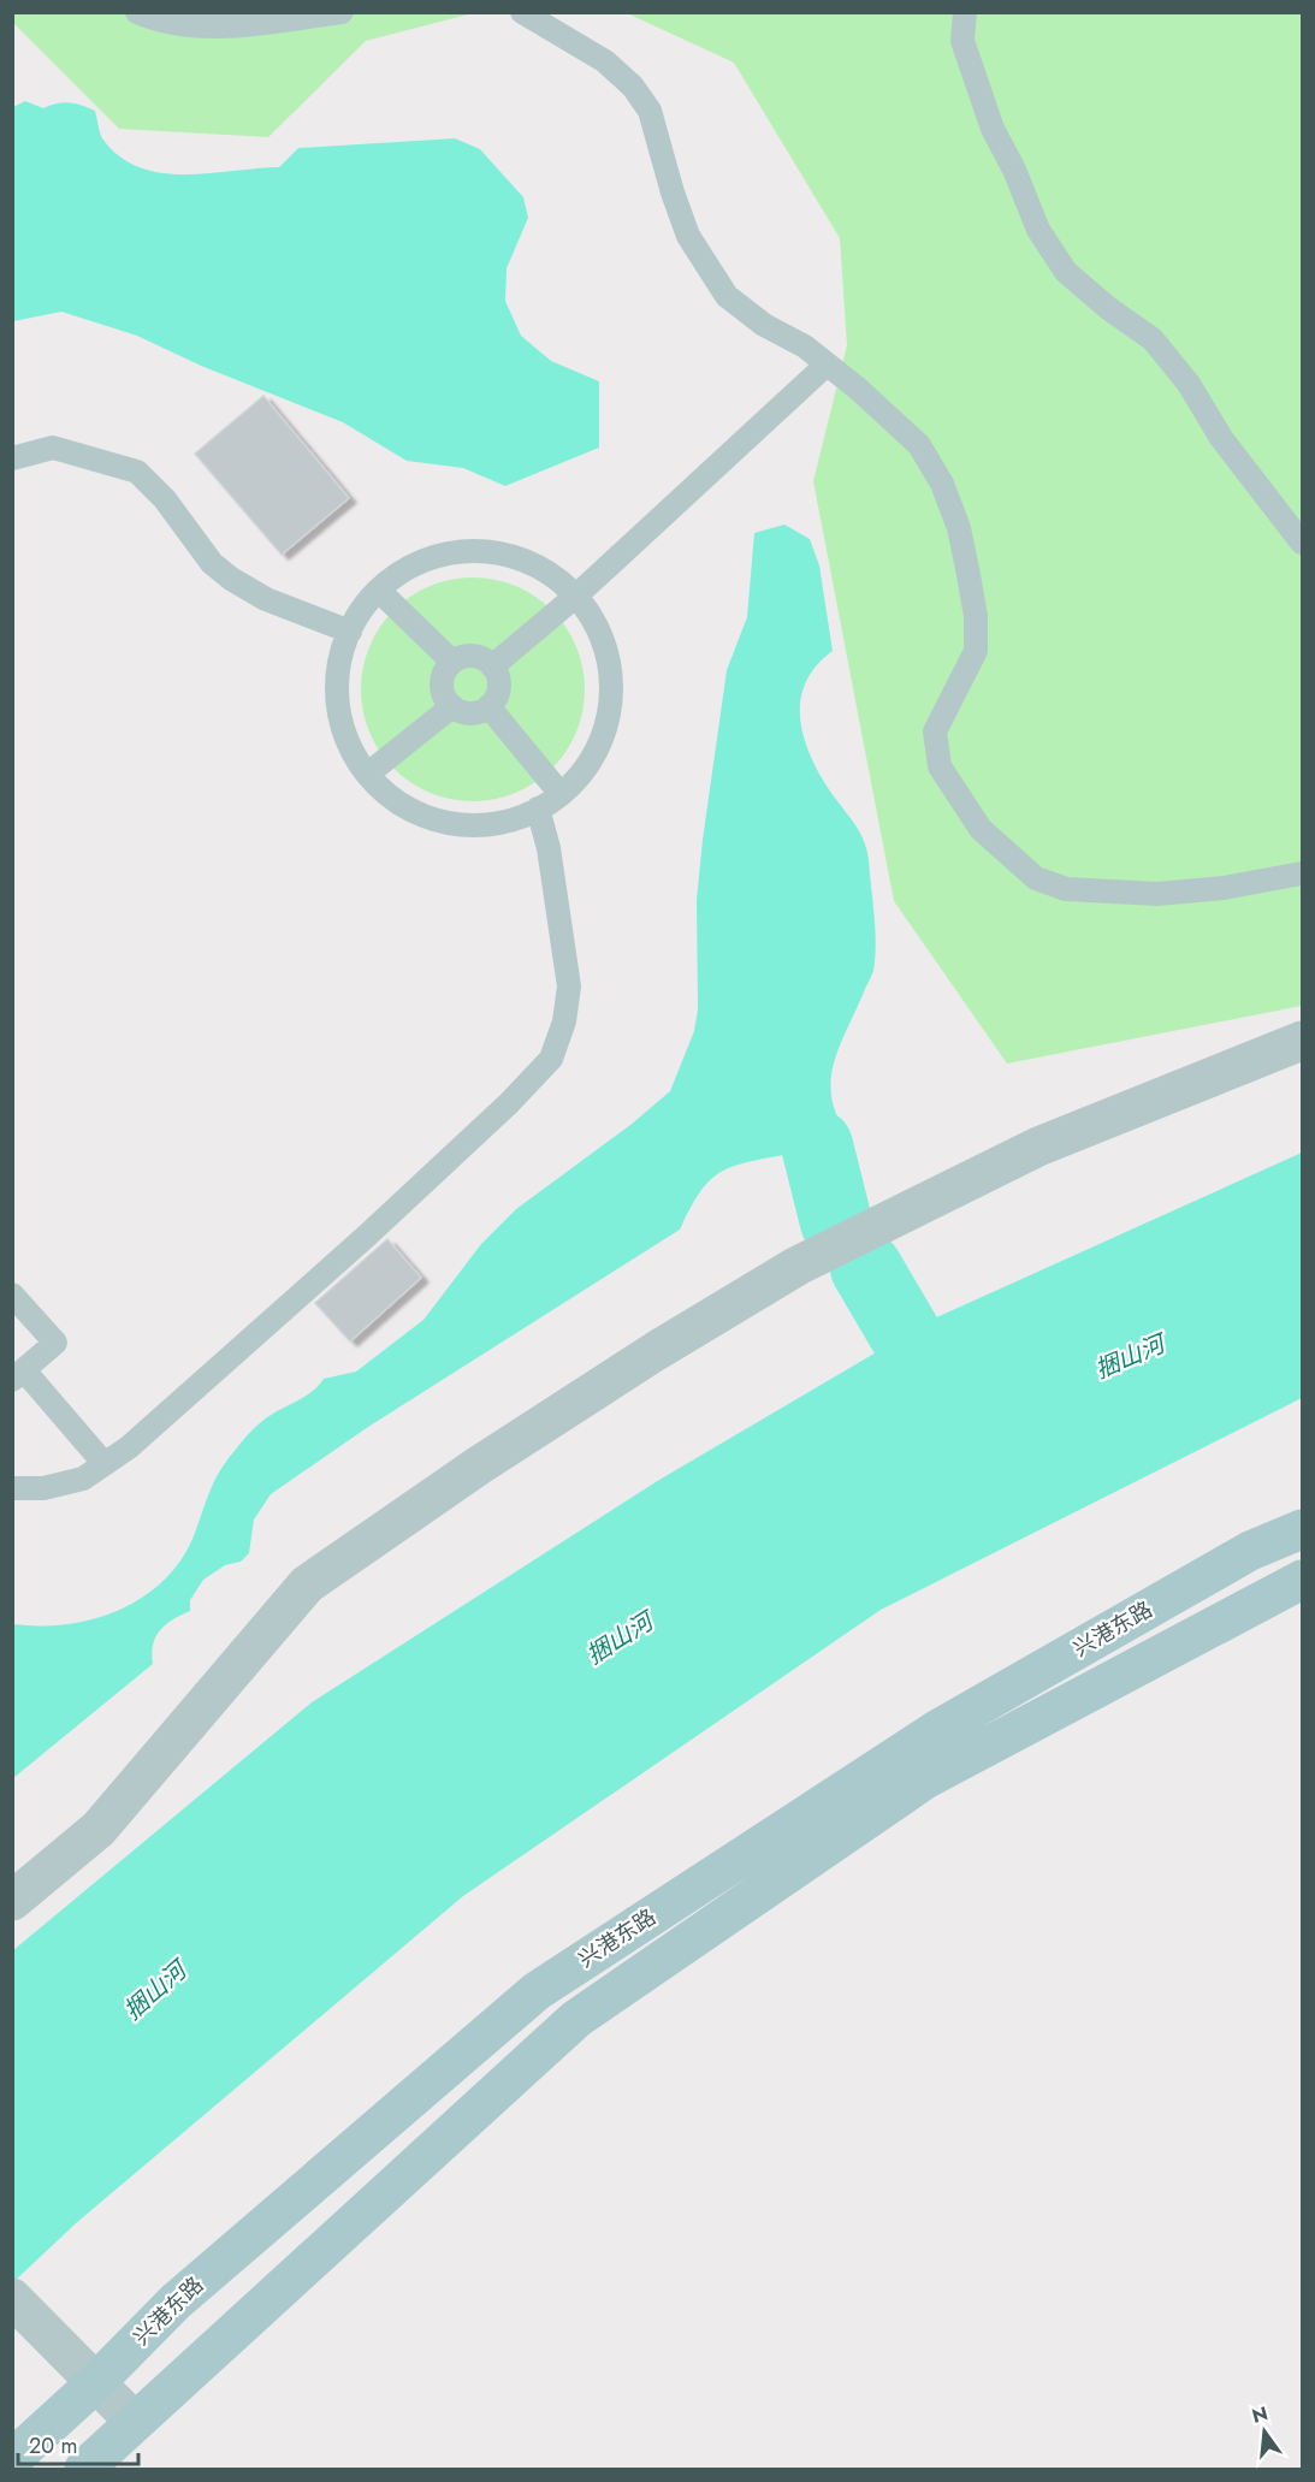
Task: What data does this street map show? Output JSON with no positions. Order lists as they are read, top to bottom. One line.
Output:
{"streets":{"main road":["兴港东路"]},"water":["捆山河"],"scale_bar":"20 m","north":"top"}
